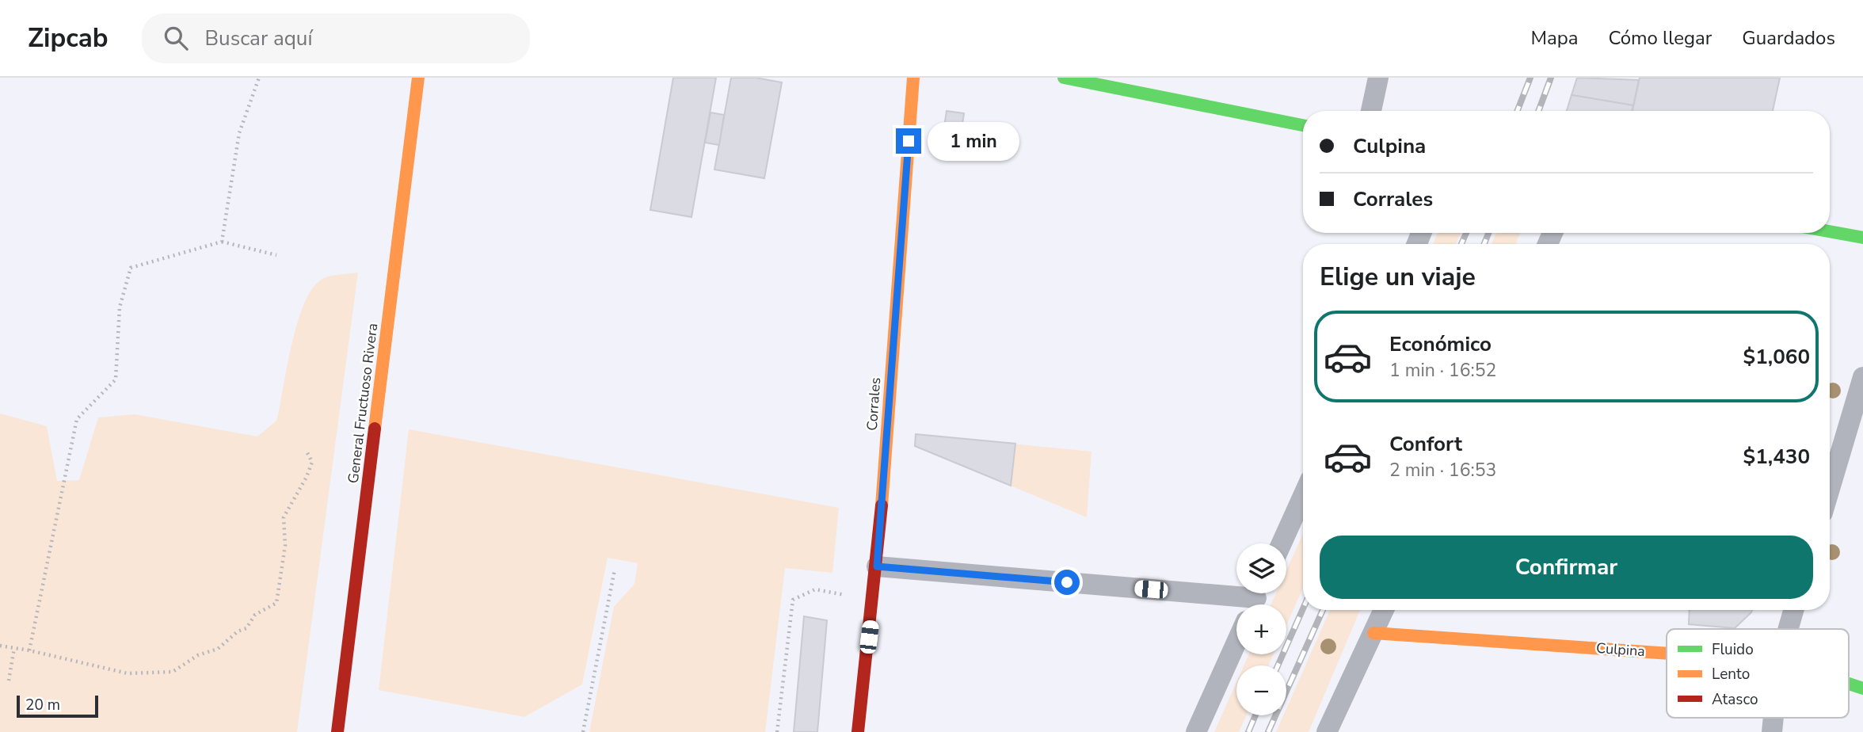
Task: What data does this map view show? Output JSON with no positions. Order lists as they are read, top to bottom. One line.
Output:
{"streets":{"street":["General Fructuoso Rivera","Corrales","Culpina"]},"legend":["Fluido","Lento","Atasco"],"scale_bar":"20 m","page":{"header":"Zipcab","search":"Buscar aquí","nav":["Mapa","Cómo llegar","Guardados"],"banner":["Culpina","Corrales"],"bubble":"1 min","heading":"Elige un viaje","list":[{"name":"Económico","note":"1 min · 16:52","value":"$1,060"},{"name":"Confort","note":"2 min · 16:53","value":"$1,430"}],"buttons":"Confirmar","map_buttons":["+","−"],"scale":"20 m"}}
